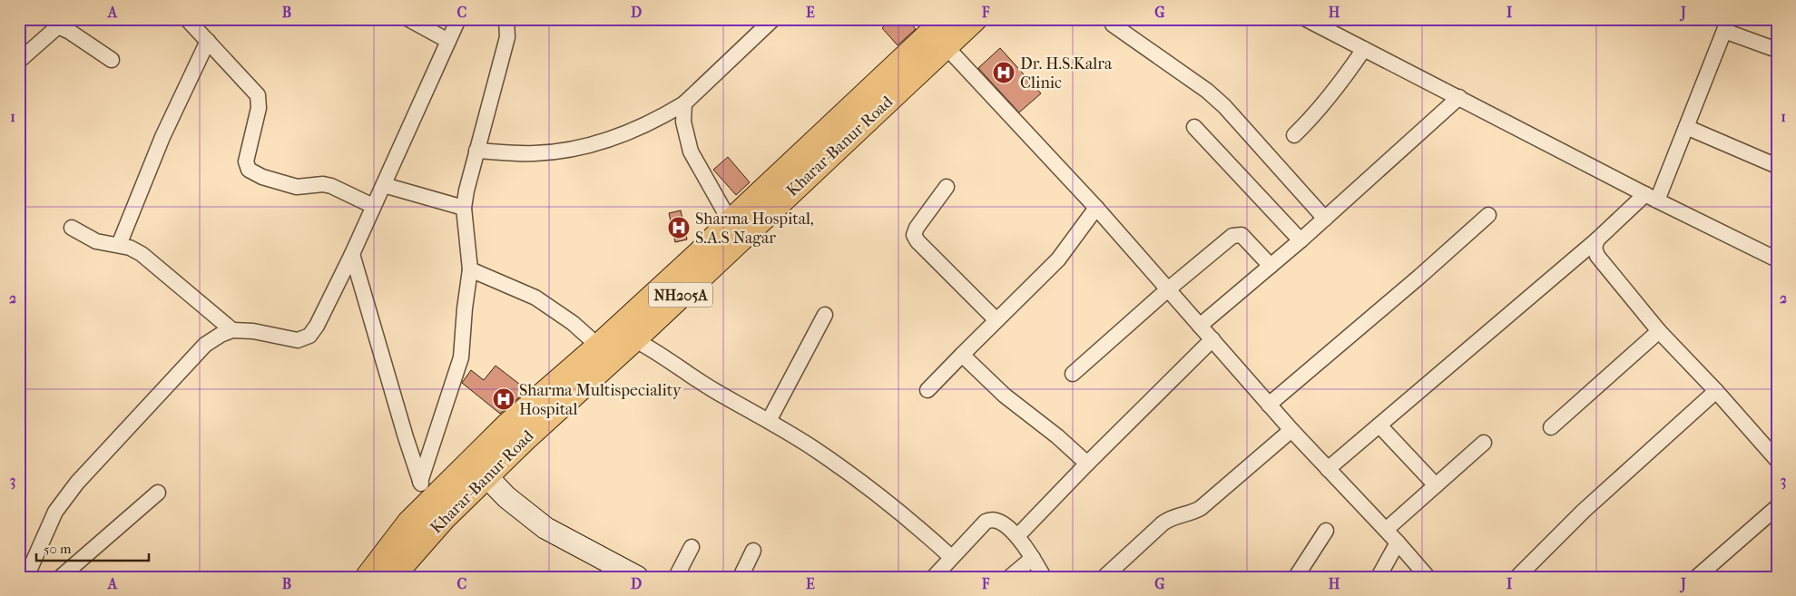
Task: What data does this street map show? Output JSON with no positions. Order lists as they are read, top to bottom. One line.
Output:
{"streets":{"highway":["Kharar-Banur Road","NH205A"]},"crossings":[["Kharar-Banur Road","NH205A"]],"places":{"hospital":["Dr. H.S.Kalra Clinic","Sharma Hospital, S.A.S Nagar","Sharma Multispeciality Hospital"]},"scale_bar":"50 m","grid":{"columns":["A","B","C","D","E","F","G","H","I","J"],"rows":["1","2","3"]}}
